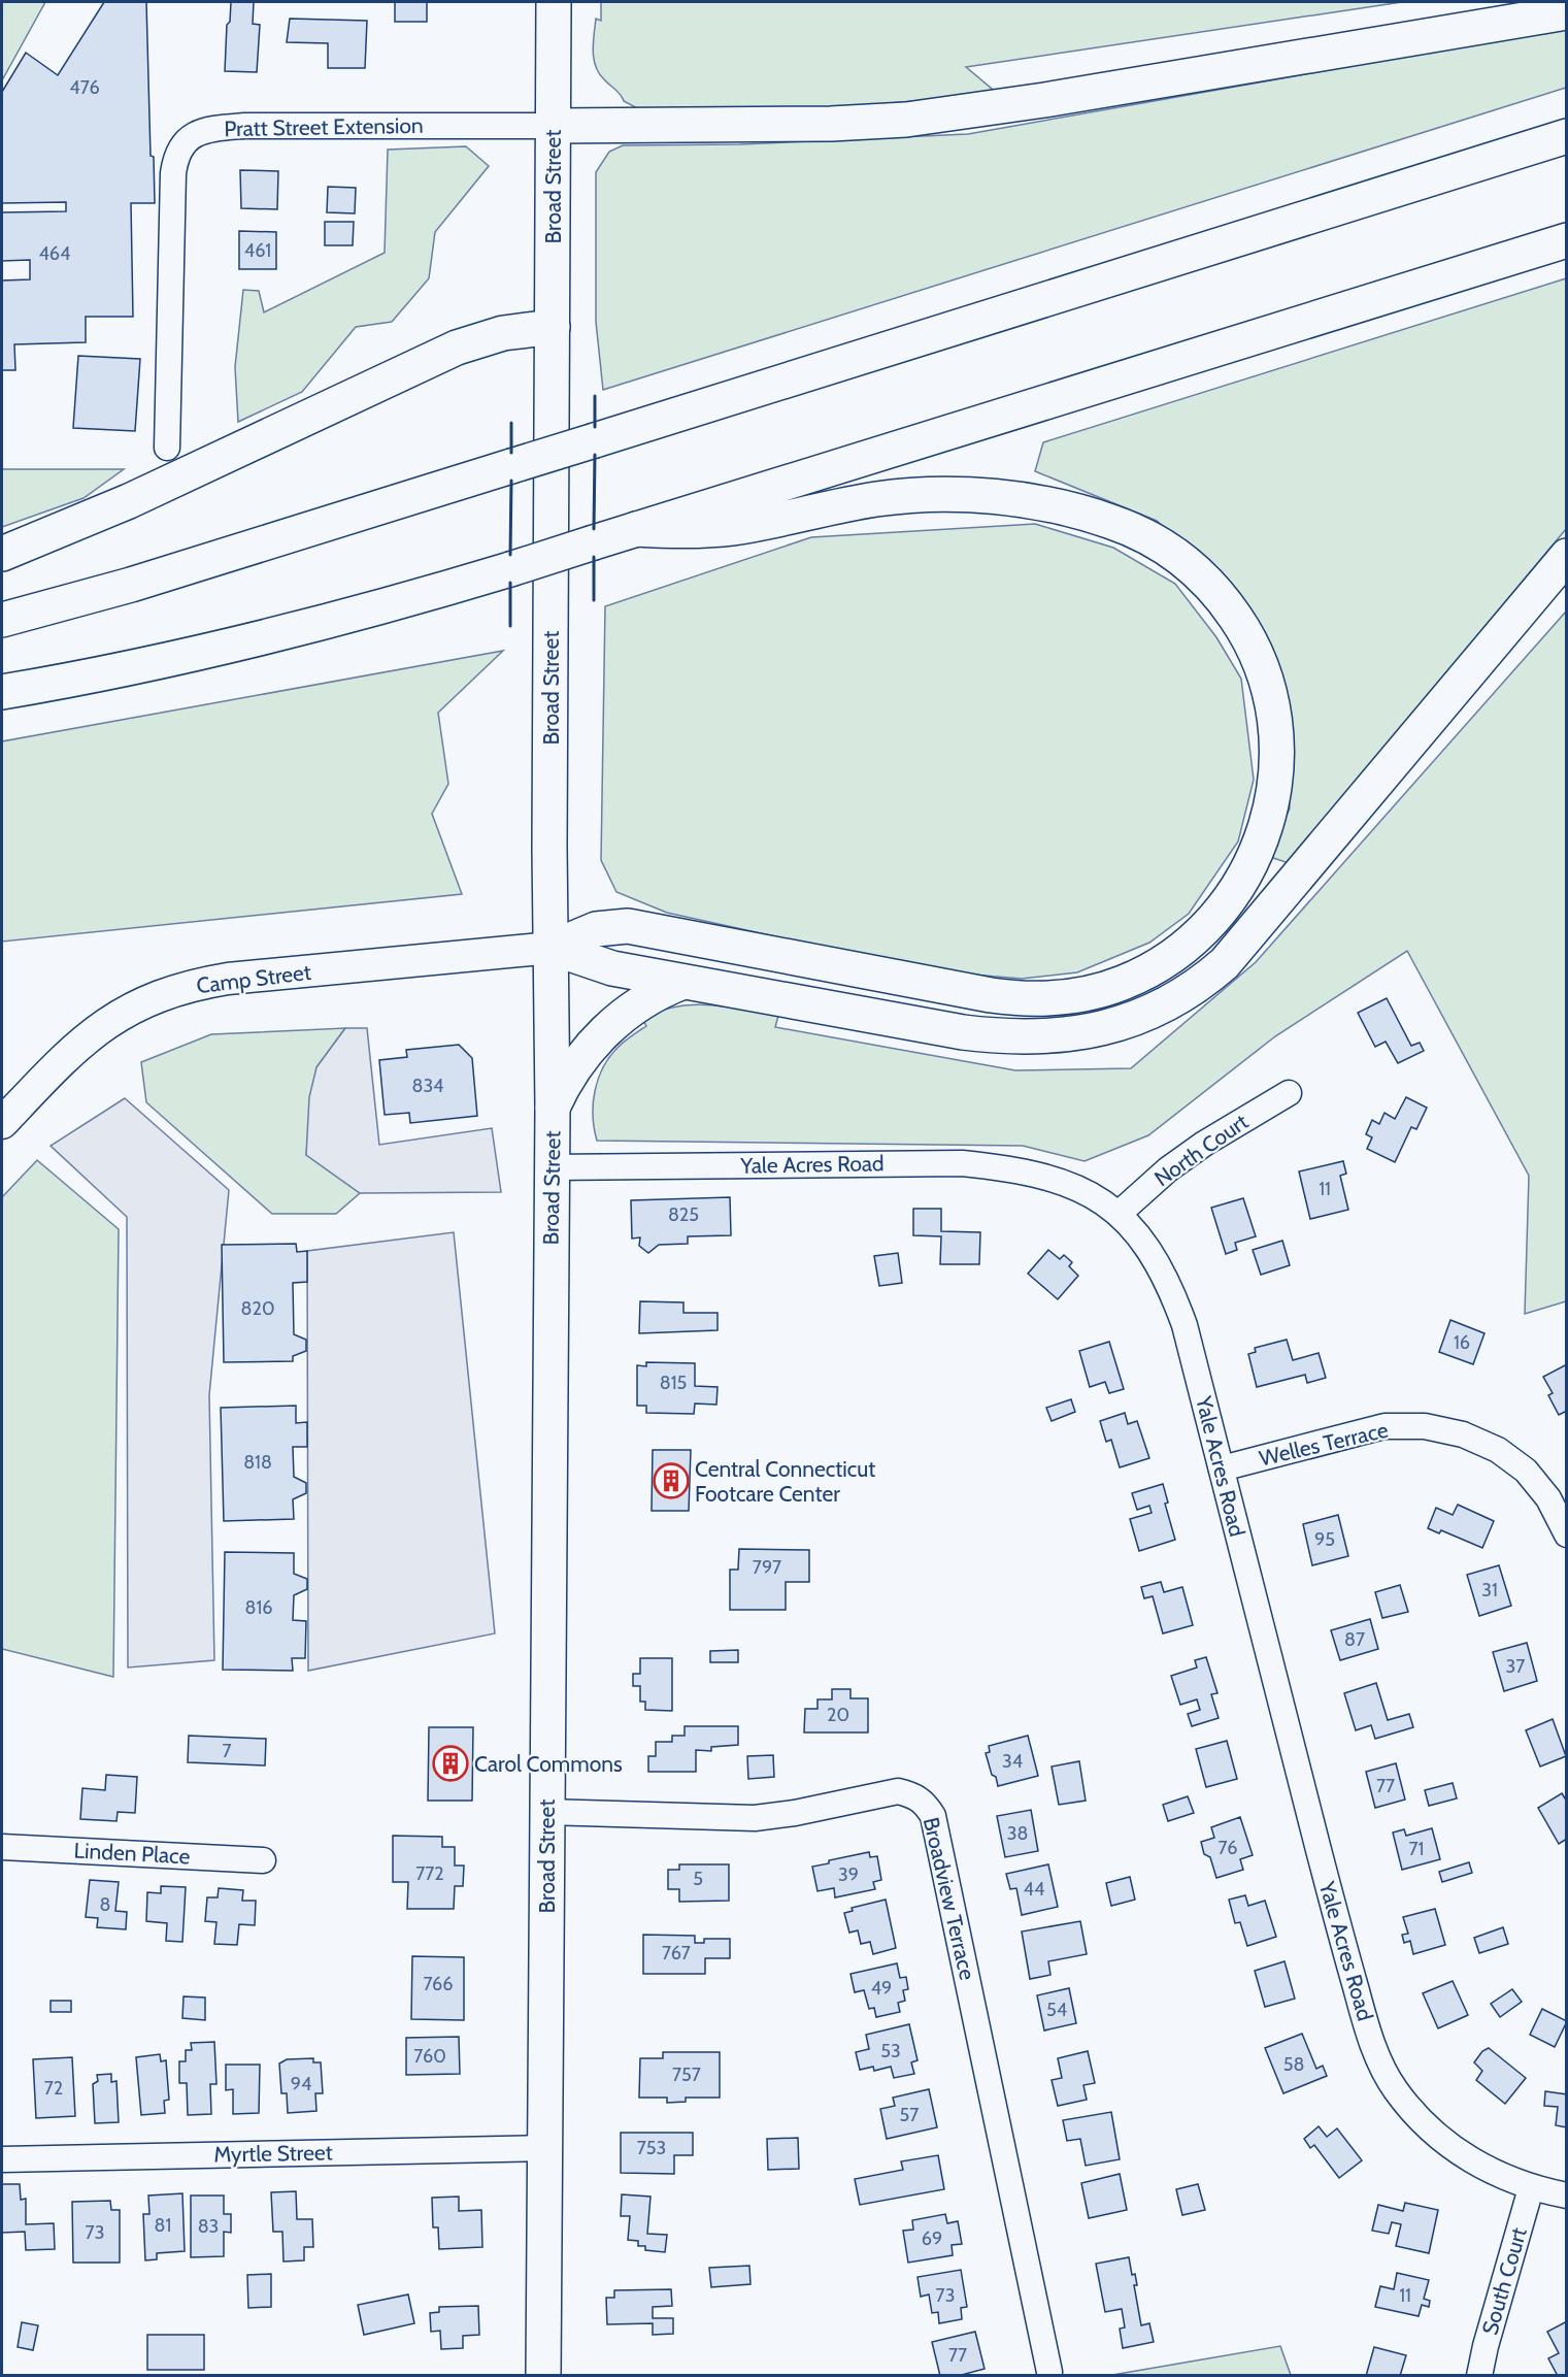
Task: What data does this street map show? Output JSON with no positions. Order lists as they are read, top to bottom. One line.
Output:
{"streets":{"main road":["Broad Street"],"street":["Pratt Street Extension","Camp Street","North Court","Yale Acres Road","Welles Terrace","Linden Place","Broadview Terrace","Myrtle Street","South Court"]},"crossings":[["Pratt Street Extension","Broad Street"],["Broad Street","Camp Street"],["Broad Street","Yale Acres Road"],["Broad Street","Broadview Terrace"],["Broad Street","Myrtle Street"],["North Court","Yale Acres Road"],["Yale Acres Road","Welles Terrace"],["Yale Acres Road","South Court"]],"places":{"building":["Central Connecticut Footcare Center","Carol Commons"]},"house_numbers":["476","461","464","834","11","825","820","16","815","818","95","797","31","816","87","37","20","7","34","77","38","76","71","772","39","5","44","8","767","766","49","54","53","760","58","757","94","72","57","753","81","83","73","69","73","11","77"]}
